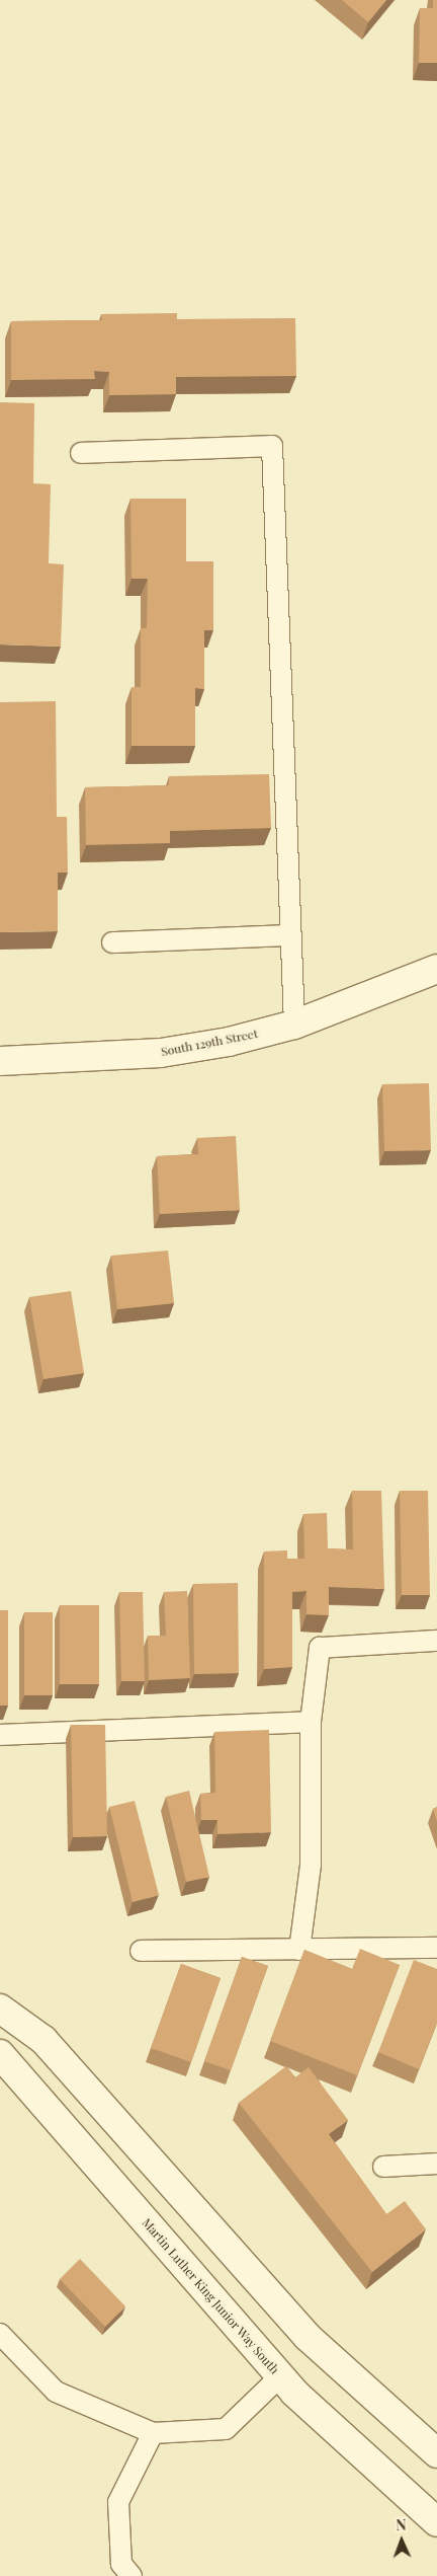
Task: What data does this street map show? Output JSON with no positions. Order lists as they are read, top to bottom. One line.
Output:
{"streets":{"main road":["South 129th Street","Martin Luther King Junior Way South"]},"north":"top"}
